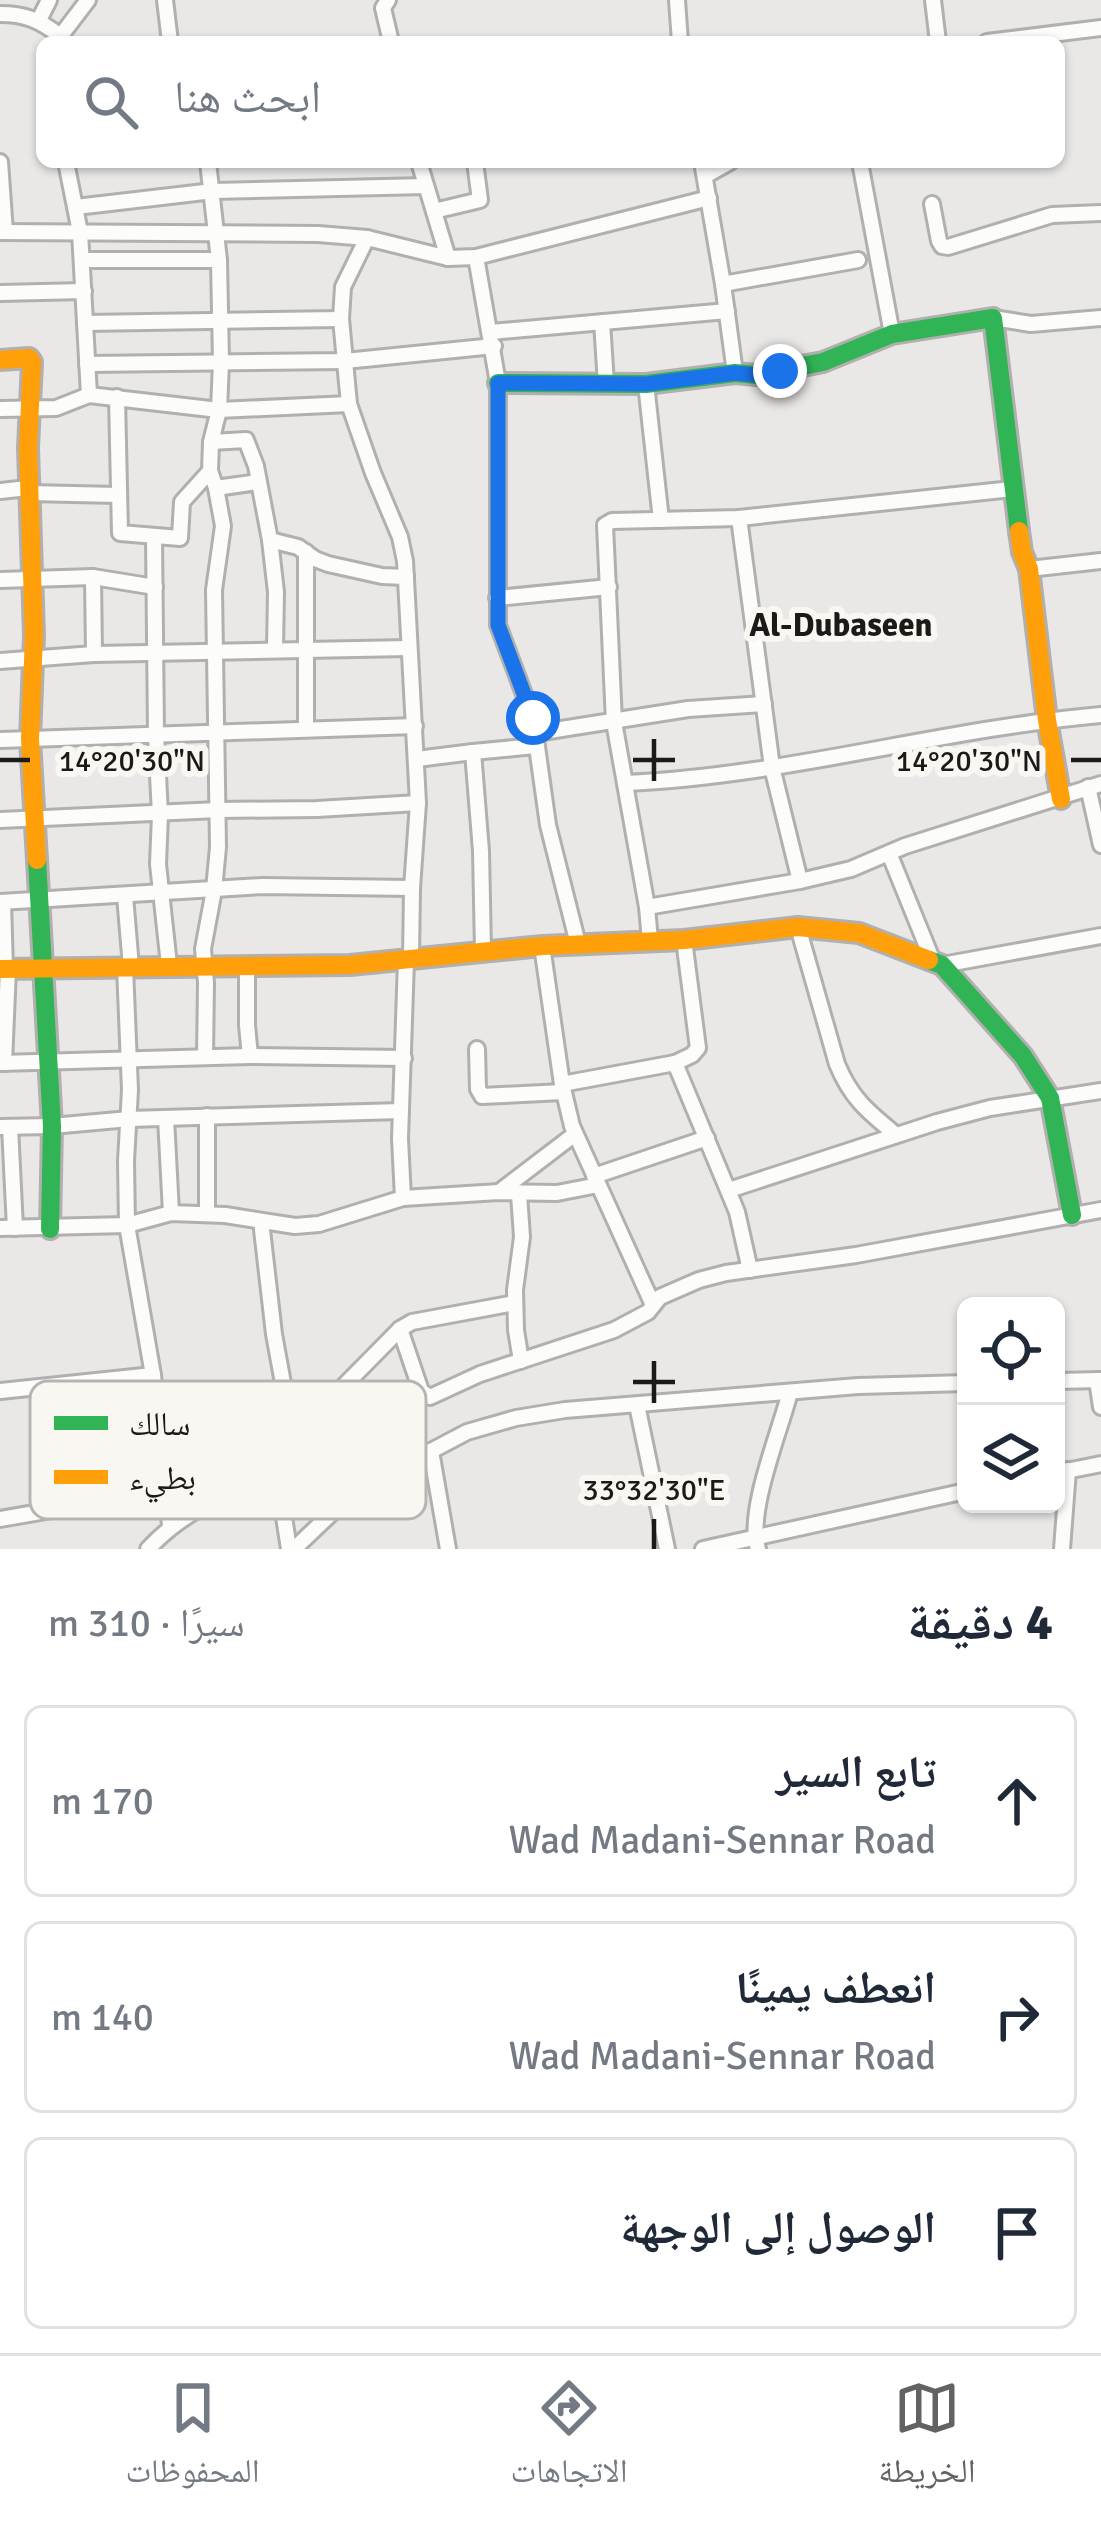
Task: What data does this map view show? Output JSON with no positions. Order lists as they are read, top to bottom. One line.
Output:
{"districts":["Al-Dubaseen"],"legend":["سالك","بطيء"],"page":{"search":"ابحث هنا","heading":["4 دقيقة","سيرًا · 310 m"],"list":[["تابع السير","Wad Madani-Sennar Road","170 m"],["انعطف يمينًا","Wad Madani-Sennar Road","140 m"],"الوصول إلى الوجهة"],"nav":["الخريطة","الاتجاهات","المحفوظات"]},"coordinates":["14°20'30\"N","33°32'30\"E"]}
